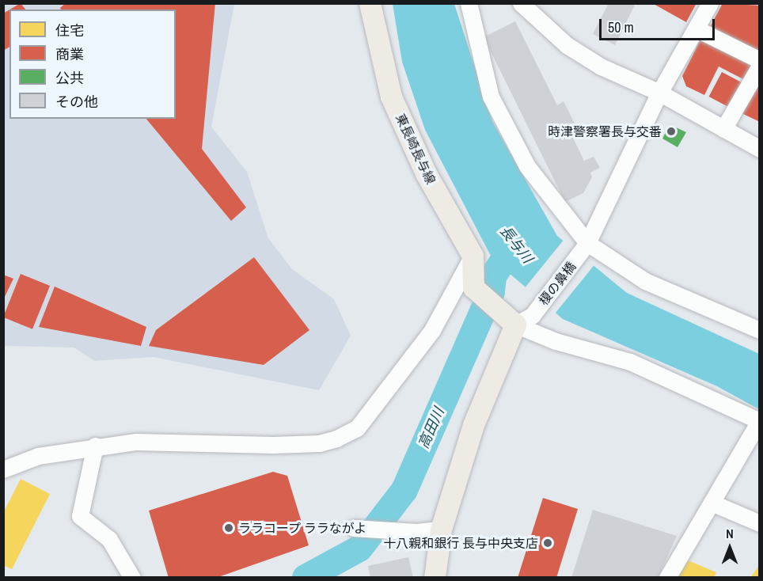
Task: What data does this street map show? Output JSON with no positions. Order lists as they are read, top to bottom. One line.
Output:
{"streets":{"main road":["東長崎長与線"],"street":["榎の鼻橋"]},"crossings":[["東長崎長与線","榎の鼻橋"]],"water":["長与川","高田川"],"places":["時津警察署長与交番","ララコープ ララながよ","十八親和銀行 長与中央支店"],"legend":["住宅","商業","公共","その他"],"scale_bar":"50 m","north":"top"}
